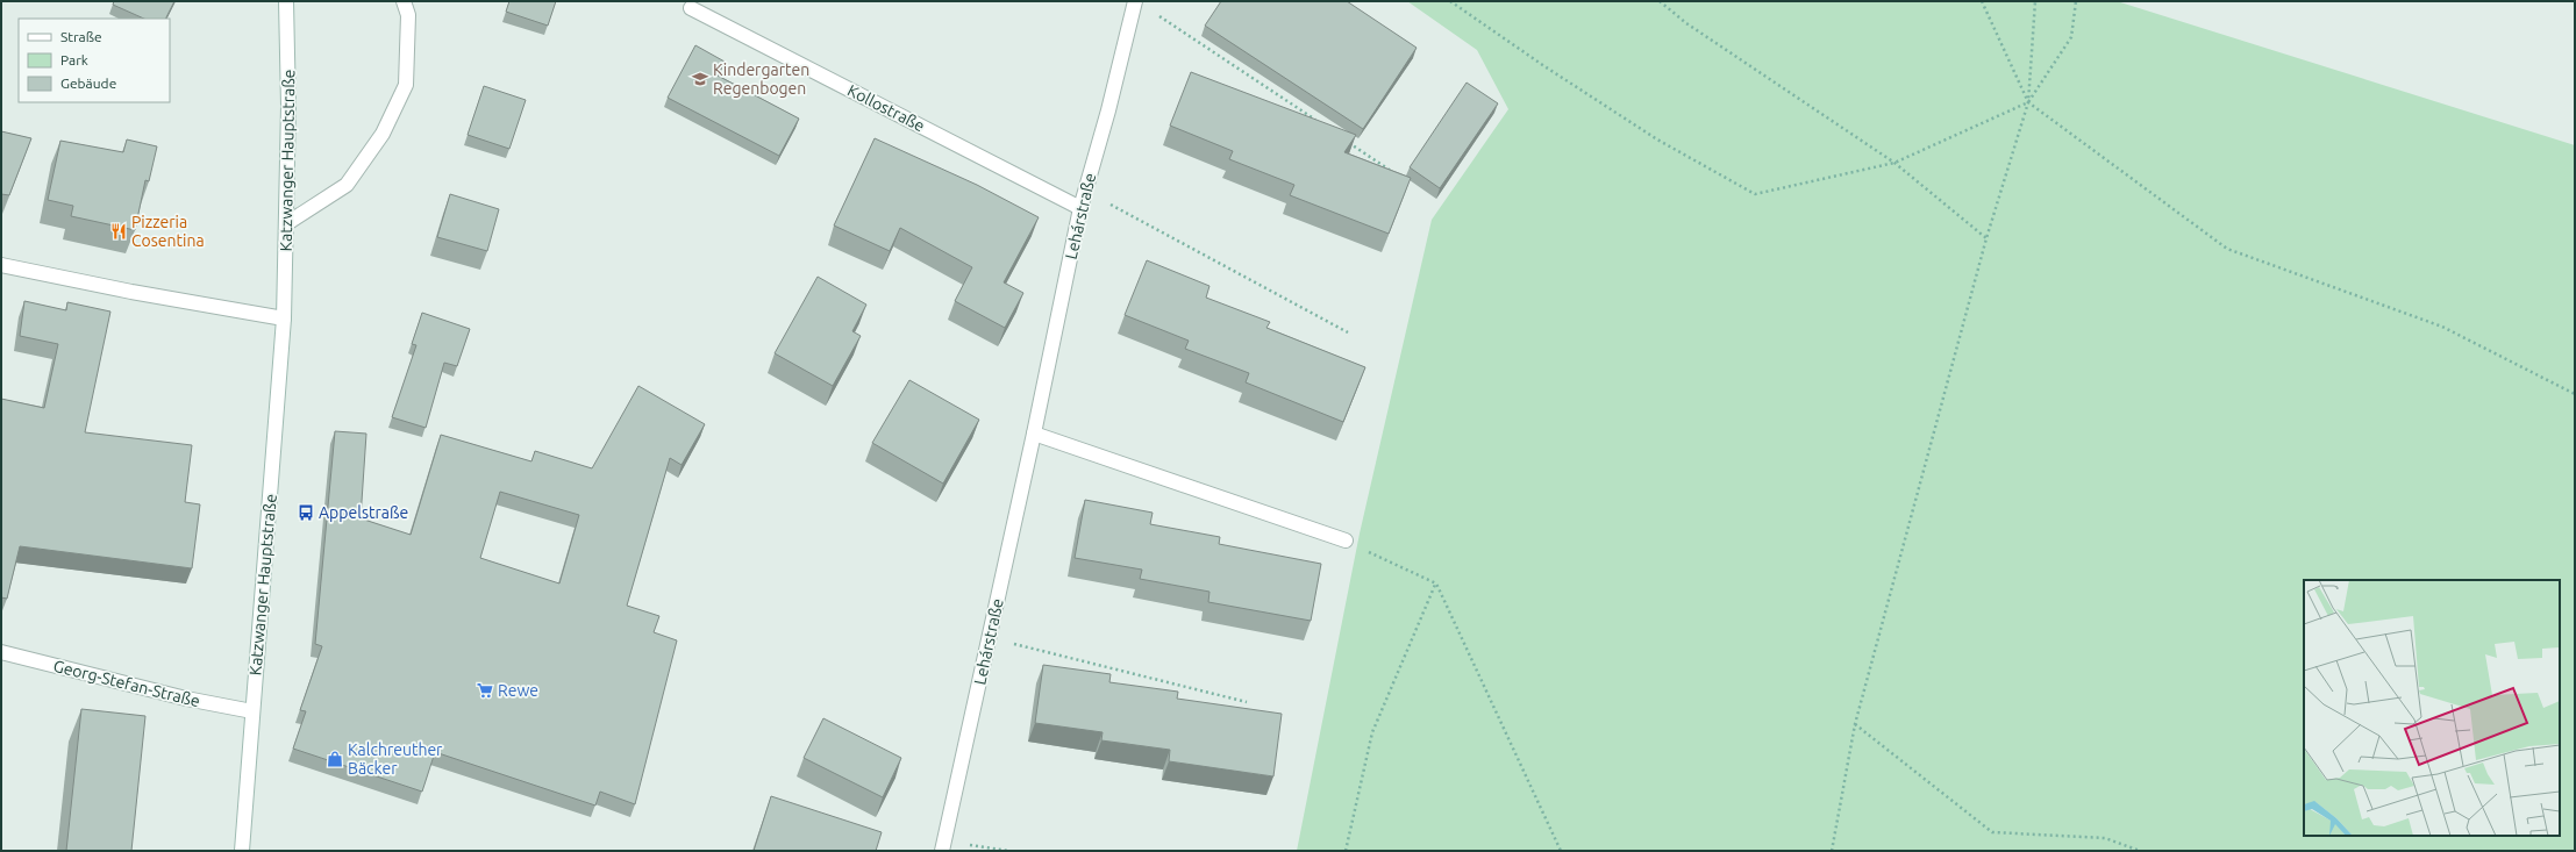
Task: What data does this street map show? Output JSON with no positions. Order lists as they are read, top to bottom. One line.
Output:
{"streets":{"street":["Kollostraße","Katzwanger Hauptstraße","Lehárstraße","Georg-Stefan-Straße"]},"crossings":[["Kollostraße","Lehárstraße"],["Katzwanger Hauptstraße","Georg-Stefan-Straße"]],"places":{"school or university":["Kindergarten Regenbogen"],"restaurant":["Pizzeria Cosentina"],"bus stop":["Appelstraße"],"supermarket":["Rewe"],"shop":["Kalchreuther Bäcker"]},"legend":["Straße","Park","Gebäude"]}
